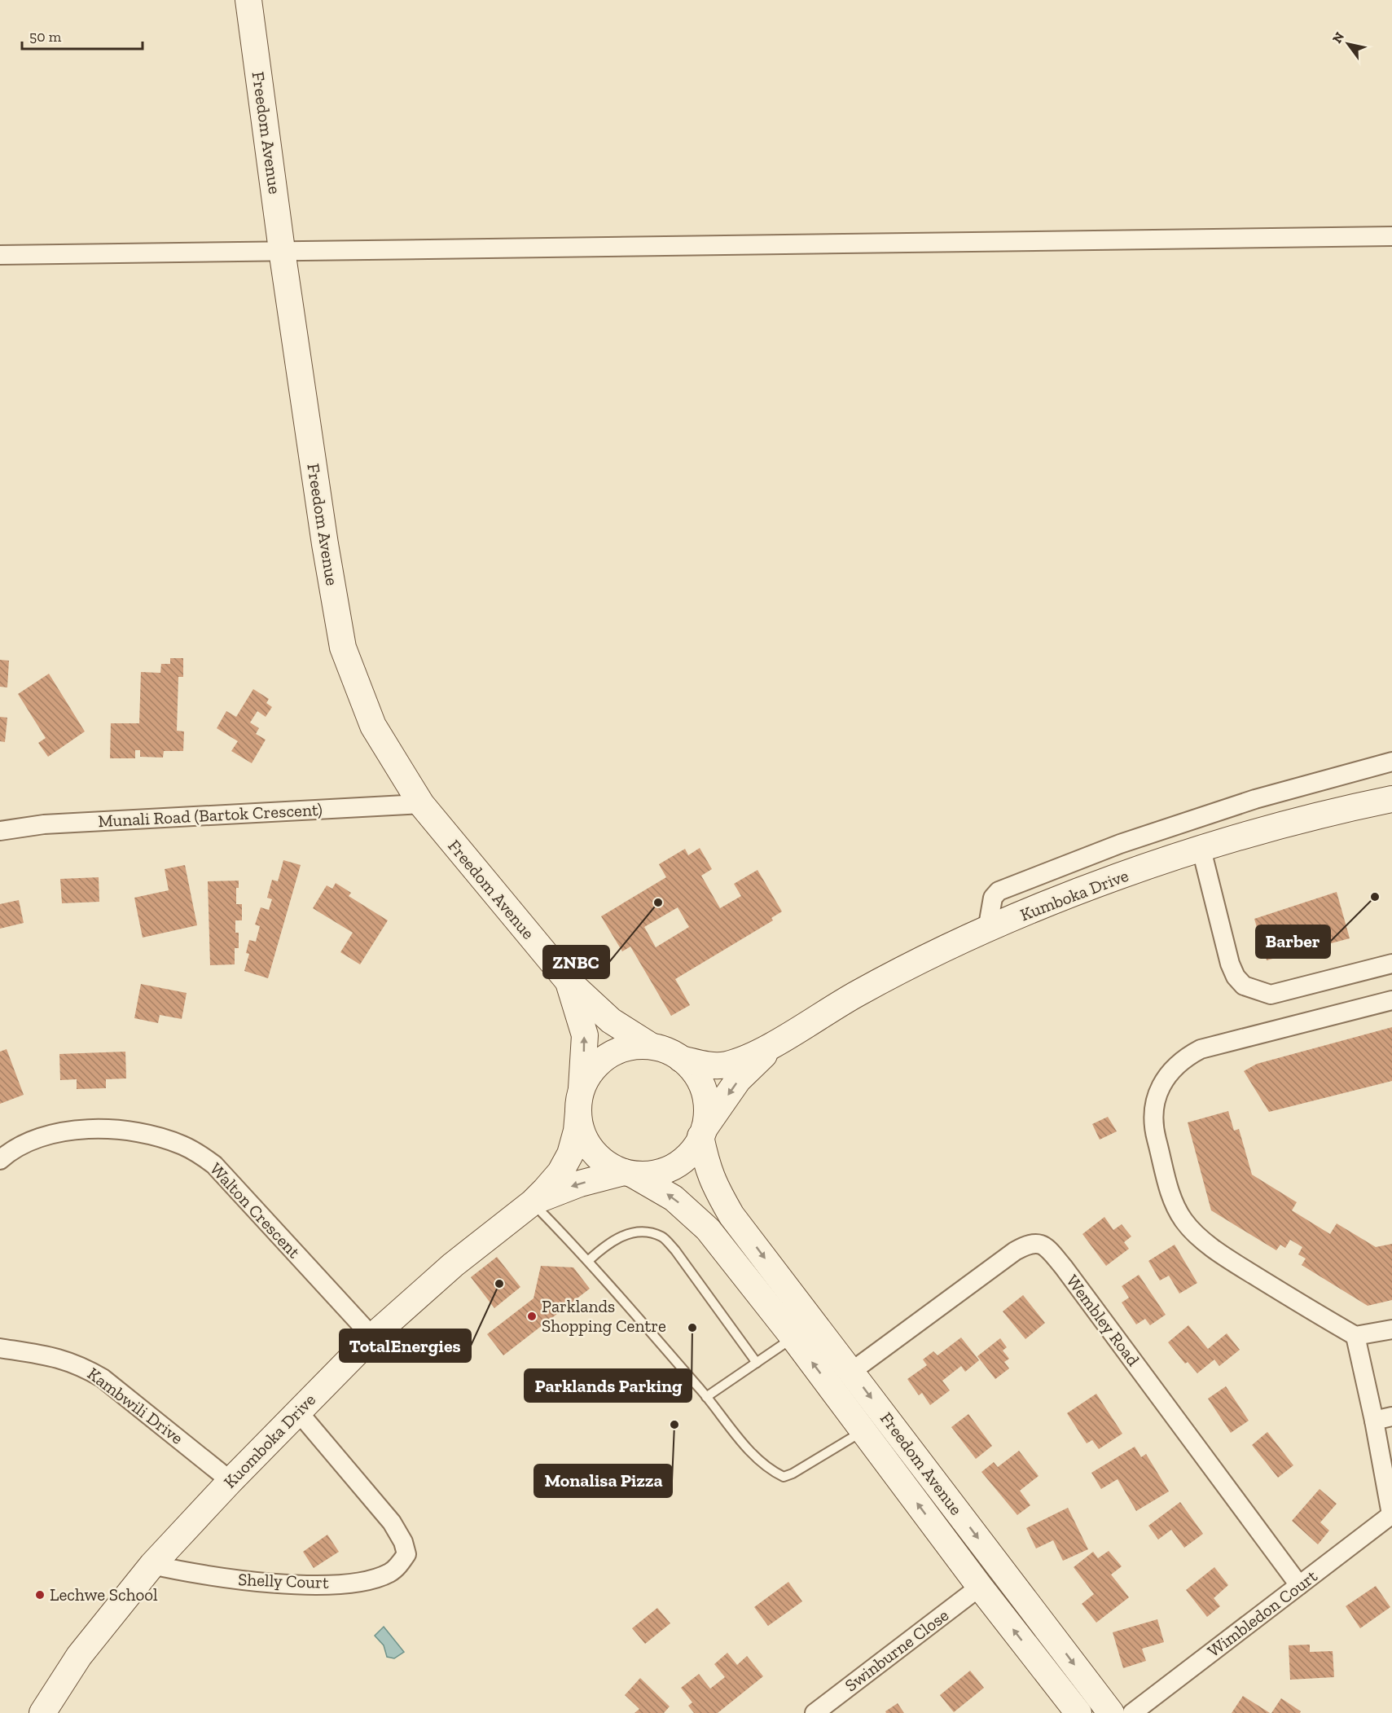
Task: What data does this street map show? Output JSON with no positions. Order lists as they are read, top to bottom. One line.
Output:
{"streets":{"main road":["Freedom Avenue","Kumboka Drive","Kuomboka Drive"],"street":["Munali Road (Bartok Crescent)","Walton Crescent","Wembley Road","Kambwili Drive","Shelly Court","Wimbledon Court","Swinburne Close"]},"crossings":[["Freedom Avenue","Munali Road (Bartok Crescent)"],["Freedom Avenue","Kumboka Drive"],["Freedom Avenue","Wembley Road"],["Freedom Avenue","Swinburne Close"],["Walton Crescent","Kuomboka Drive"],["Wembley Road","Wimbledon Court"],["Kambwili Drive","Kuomboka Drive"],["Kuomboka Drive","Shelly Court"]],"places":["Barber","ZNBC","TotalEnergies","Parklands Shopping Centre","Parklands Parking","Monalisa Pizza","Lechwe School"],"scale_bar":"50 m","north":"top left"}
